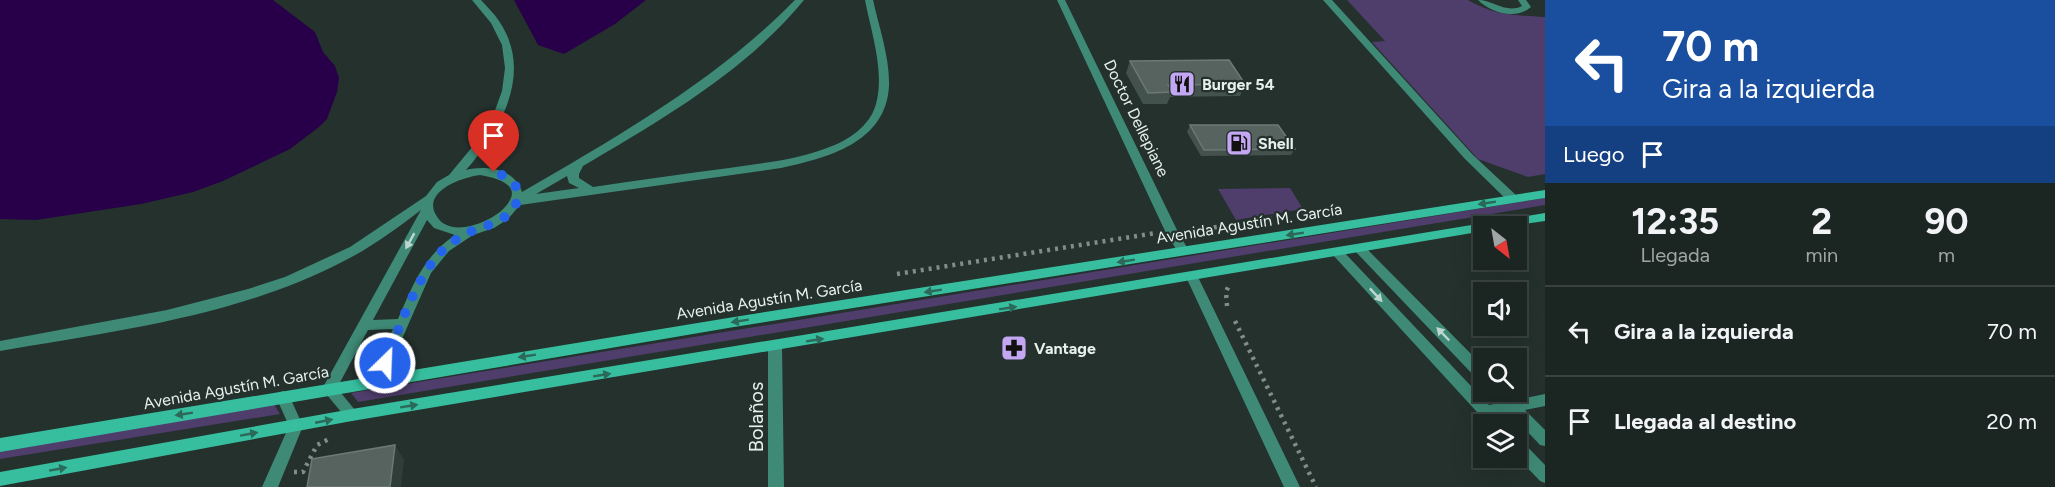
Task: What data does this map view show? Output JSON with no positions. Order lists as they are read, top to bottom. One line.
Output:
{"streets":{"main road":["Avenida Agustín M. García"],"street":["Doctor Dellepiane","Bolaños"]},"crossings":[["Doctor Dellepiane","Avenida Agustín M. García"]],"places":{"restaurant":["Burger 54"],"fuel station":["Shell"],"pharmacy":["Vantage"]},"north":"bottom right","page":{"turn":["70 m","Gira a la izquierda"],"then":"Luego","eta":["12:35","Llegada","2","min","90","m"],"list":[{"name":"Gira a la izquierda","value":"70 m"},{"name":"Llegada al destino","value":"20 m"}]}}
